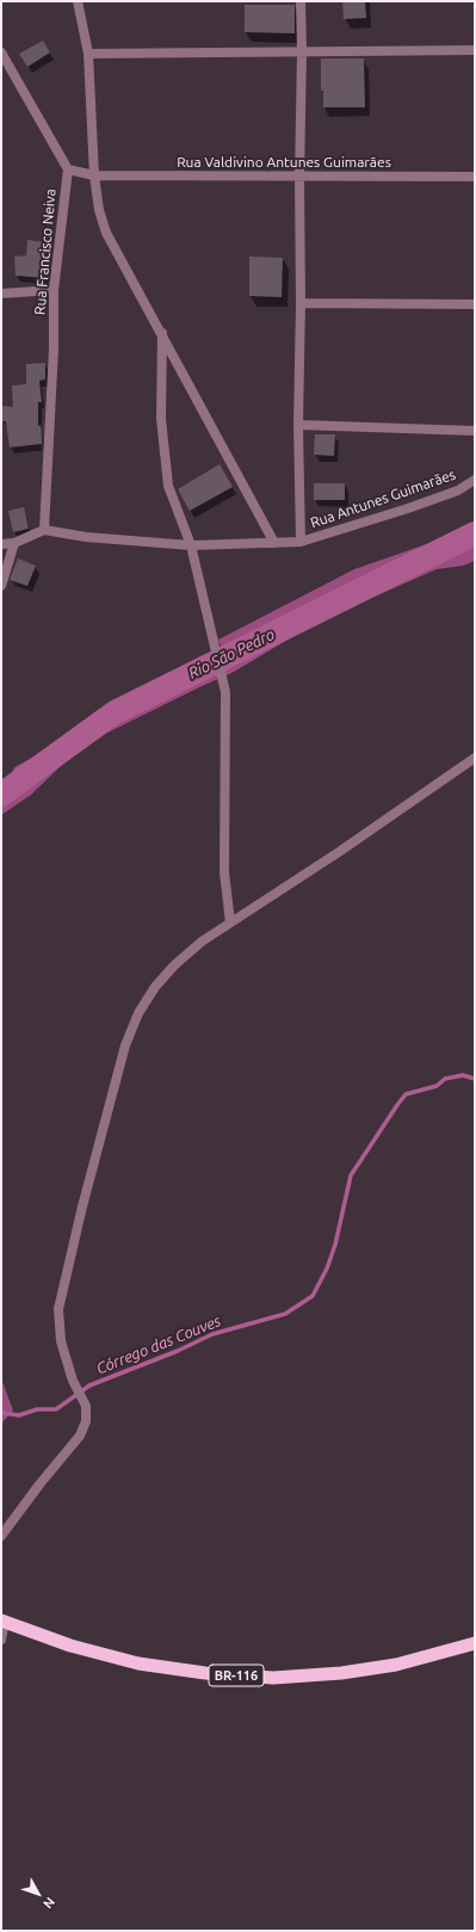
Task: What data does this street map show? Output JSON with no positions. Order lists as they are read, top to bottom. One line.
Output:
{"streets":{"highway":["BR-116"],"street":["Rua Valdivino Antunes Guimarães","Rua Francisco Neiva","Rua Antunes Guimarães"]},"crossings":[["Rua Valdivino Antunes Guimarães","Rua Francisco Neiva"],["Rua Francisco Neiva","Rua Antunes Guimarães"]],"water":["Rio São Pedro","Córrego das Couves"],"north":"bottom right"}
